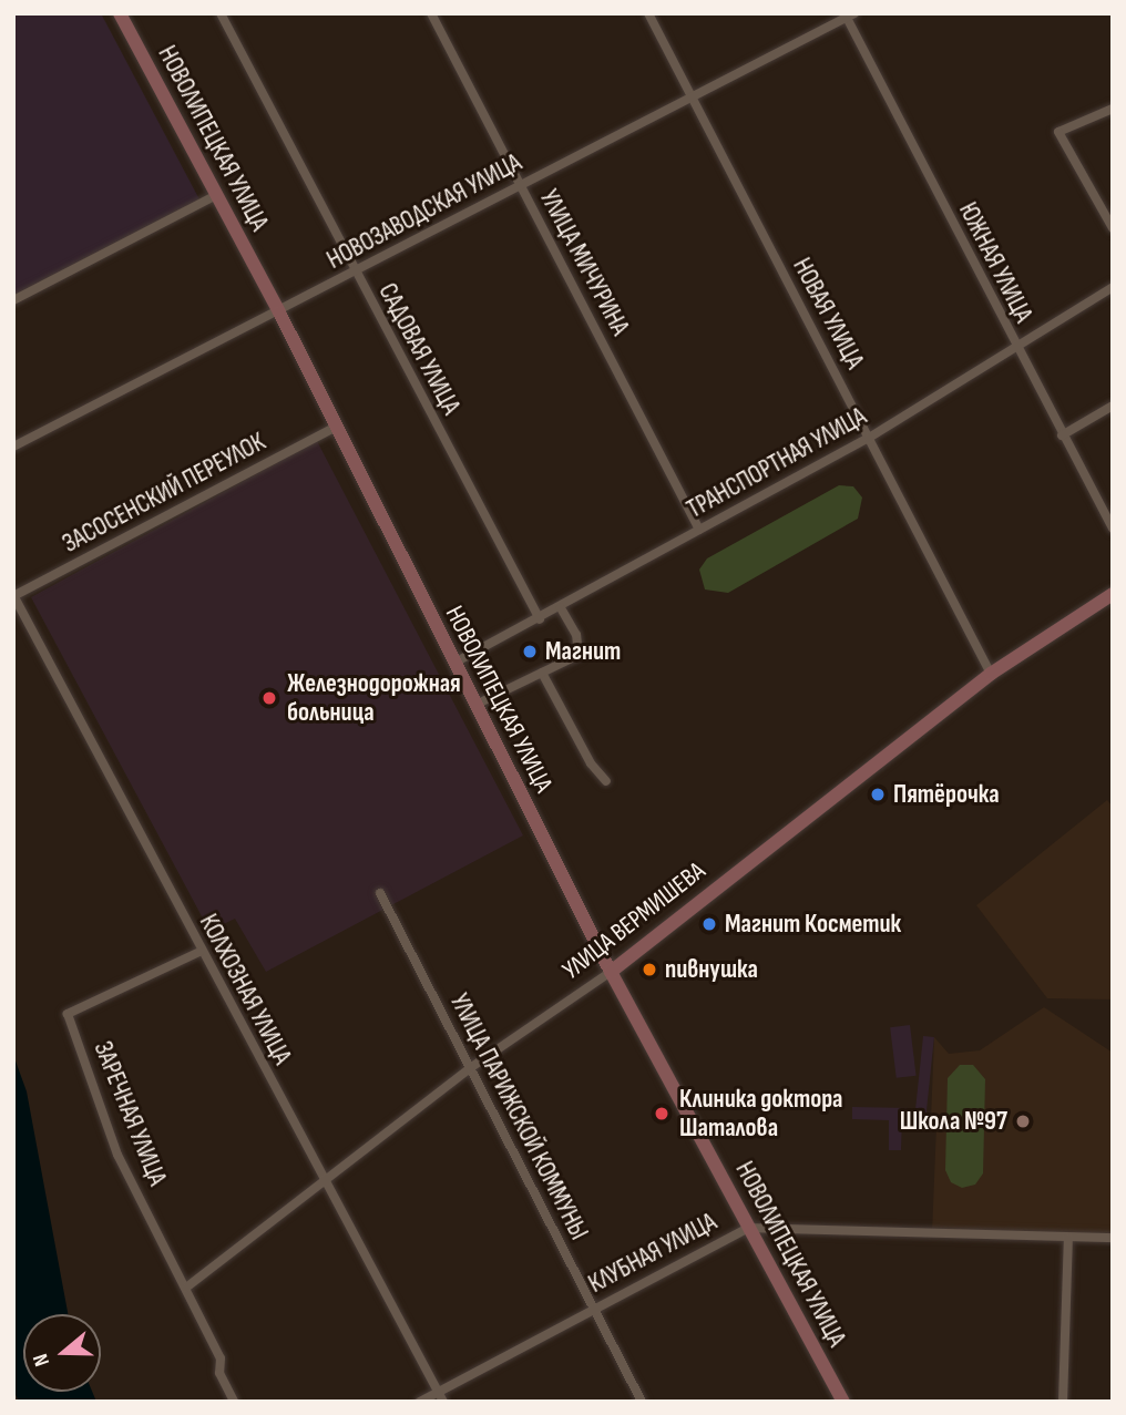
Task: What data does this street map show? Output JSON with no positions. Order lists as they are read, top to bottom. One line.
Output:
{"streets":{"street":["НОВОЛИПЕЦКАЯ УЛИЦА","НОВОЗАВОДСКАЯ УЛИЦА","УЛИЦА МИЧУРИНА","ЮЖНАЯ УЛИЦА","НОВАЯ УЛИЦА","САДОВАЯ УЛИЦА","ТРАНСПОРТНАЯ УЛИЦА","ЗАСОСЕНСКИЙ ПЕРЕУЛОК","УЛИЦА ВЕРМИШЕВА","КОЛХОЗНАЯ УЛИЦА","ЗАРЕЧНАЯ УЛИЦА","УЛИЦА ПАРИЖСКОЙ КОММУНЫ","КЛУБНАЯ УЛИЦА"]},"crossings":[["НОВОЛИПЕЦКАЯ УЛИЦА","НОВОЗАВОДСКАЯ УЛИЦА"],["НОВОЛИПЕЦКАЯ УЛИЦА","ТРАНСПОРТНАЯ УЛИЦА"],["НОВОЛИПЕЦКАЯ УЛИЦА","ЗАСОСЕНСКИЙ ПЕРЕУЛОК"],["НОВОЛИПЕЦКАЯ УЛИЦА","УЛИЦА ВЕРМИШЕВА"],["НОВОЛИПЕЦКАЯ УЛИЦА","КЛУБНАЯ УЛИЦА"],["НОВОЗАВОДСКАЯ УЛИЦА","УЛИЦА МИЧУРИНА"],["НОВОЗАВОДСКАЯ УЛИЦА","ЮЖНАЯ УЛИЦА"],["НОВОЗАВОДСКАЯ УЛИЦА","НОВАЯ УЛИЦА"],["НОВОЗАВОДСКАЯ УЛИЦА","САДОВАЯ УЛИЦА"],["УЛИЦА МИЧУРИНА","ТРАНСПОРТНАЯ УЛИЦА"],["ЮЖНАЯ УЛИЦА","ТРАНСПОРТНАЯ УЛИЦА"],["НОВАЯ УЛИЦА","ТРАНСПОРТНАЯ УЛИЦА"],["НОВАЯ УЛИЦА","УЛИЦА ВЕРМИШЕВА"],["САДОВАЯ УЛИЦА","ТРАНСПОРТНАЯ УЛИЦА"],["ЗАСОСЕНСКИЙ ПЕРЕУЛОК","КОЛХОЗНАЯ УЛИЦА"],["УЛИЦА ВЕРМИШЕВА","КОЛХОЗНАЯ УЛИЦА"],["УЛИЦА ВЕРМИШЕВА","ЗАРЕЧНАЯ УЛИЦА"],["УЛИЦА ВЕРМИШЕВА","УЛИЦА ПАРИЖСКОЙ КОММУНЫ"],["КОЛХОЗНАЯ УЛИЦА","ЗАРЕЧНАЯ УЛИЦА"],["КОЛХОЗНАЯ УЛИЦА","КЛУБНАЯ УЛИЦА"],["УЛИЦА ПАРИЖСКОЙ КОММУНЫ","КЛУБНАЯ УЛИЦА"]],"places":["Магнит","Железнодорожная больница","Пятёрочка","Магнит Косметик","пивнушка","Клиника доктора Шаталова","Школа №97"],"north":"left"}
